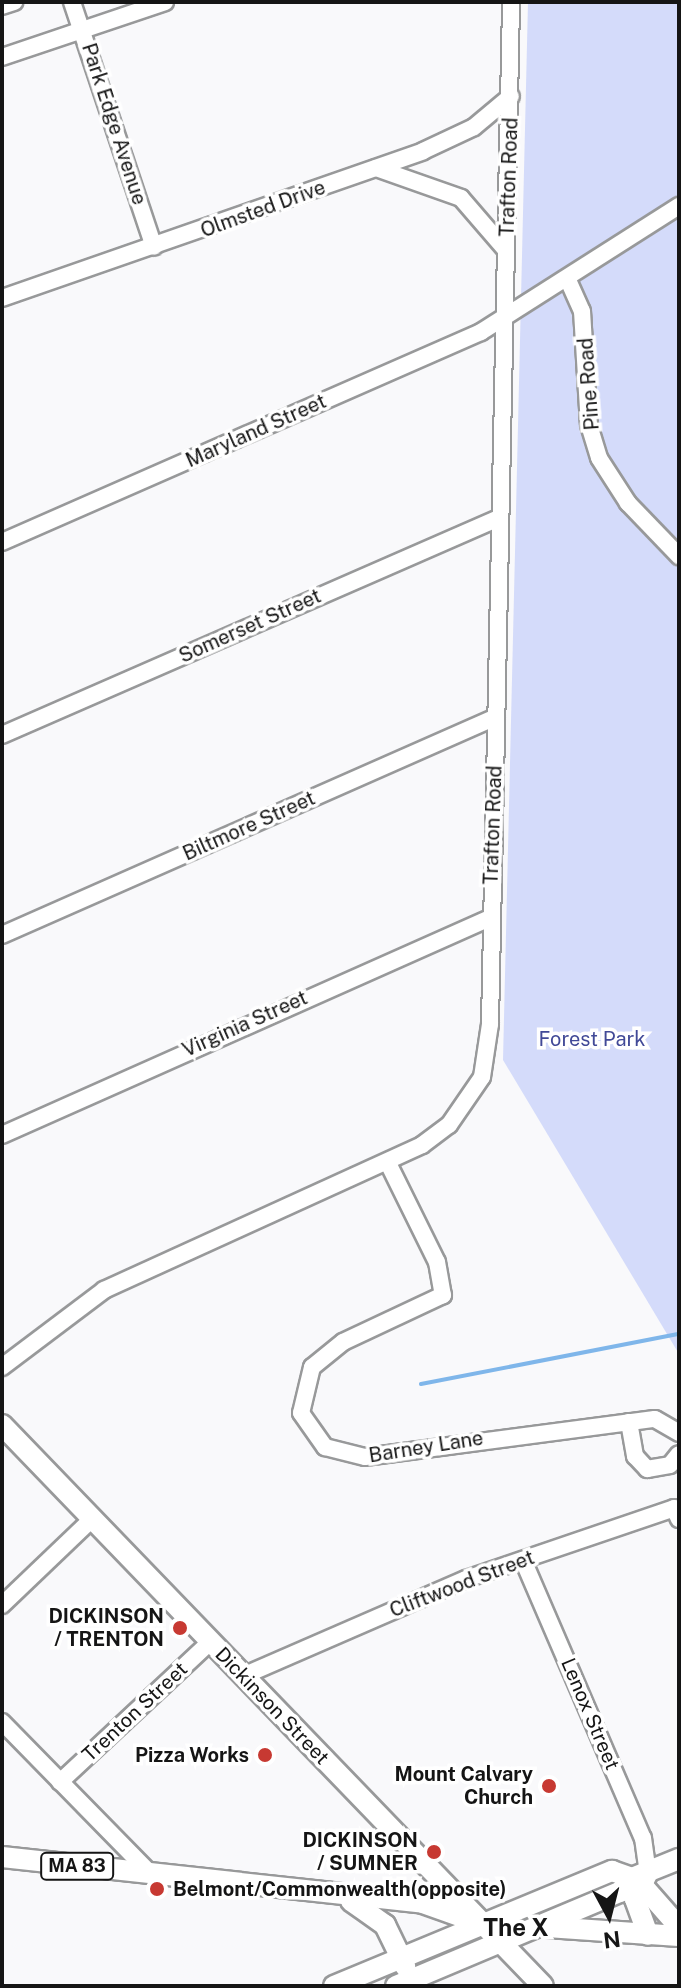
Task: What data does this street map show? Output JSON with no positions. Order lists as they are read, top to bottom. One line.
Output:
{"streets":{"main road":["Dickinson Street","MA 83"],"street":["Park Edge Avenue","Trafton Road","Olmsted Drive","Pine Road","Maryland Street","Somerset Street","Biltmore Street","Virginia Street","Barney Lane","Cliftwood Street","Trenton Street","Lenox Street"]},"crossings":[["Park Edge Avenue","Olmsted Drive"],["Trafton Road","Olmsted Drive"],["Trafton Road","Maryland Street"],["Trafton Road","Somerset Street"],["Trafton Road","Biltmore Street"],["Trafton Road","Virginia Street"],["Trafton Road","Barney Lane"],["Pine Road","Maryland Street"],["Cliftwood Street","Dickinson Street"],["Cliftwood Street","Lenox Street"],["Dickinson Street","Trenton Street"],["Dickinson Street","MA 83"],["Lenox Street","MA 83"]],"districts":["The X"],"parks":["Forest Park"],"places":["DICKINSON / TRENTON","Pizza Works","Mount Calvary Church","DICKINSON / SUMNER","Belmont/Commonwealth(opposite)"],"north":"bottom"}
